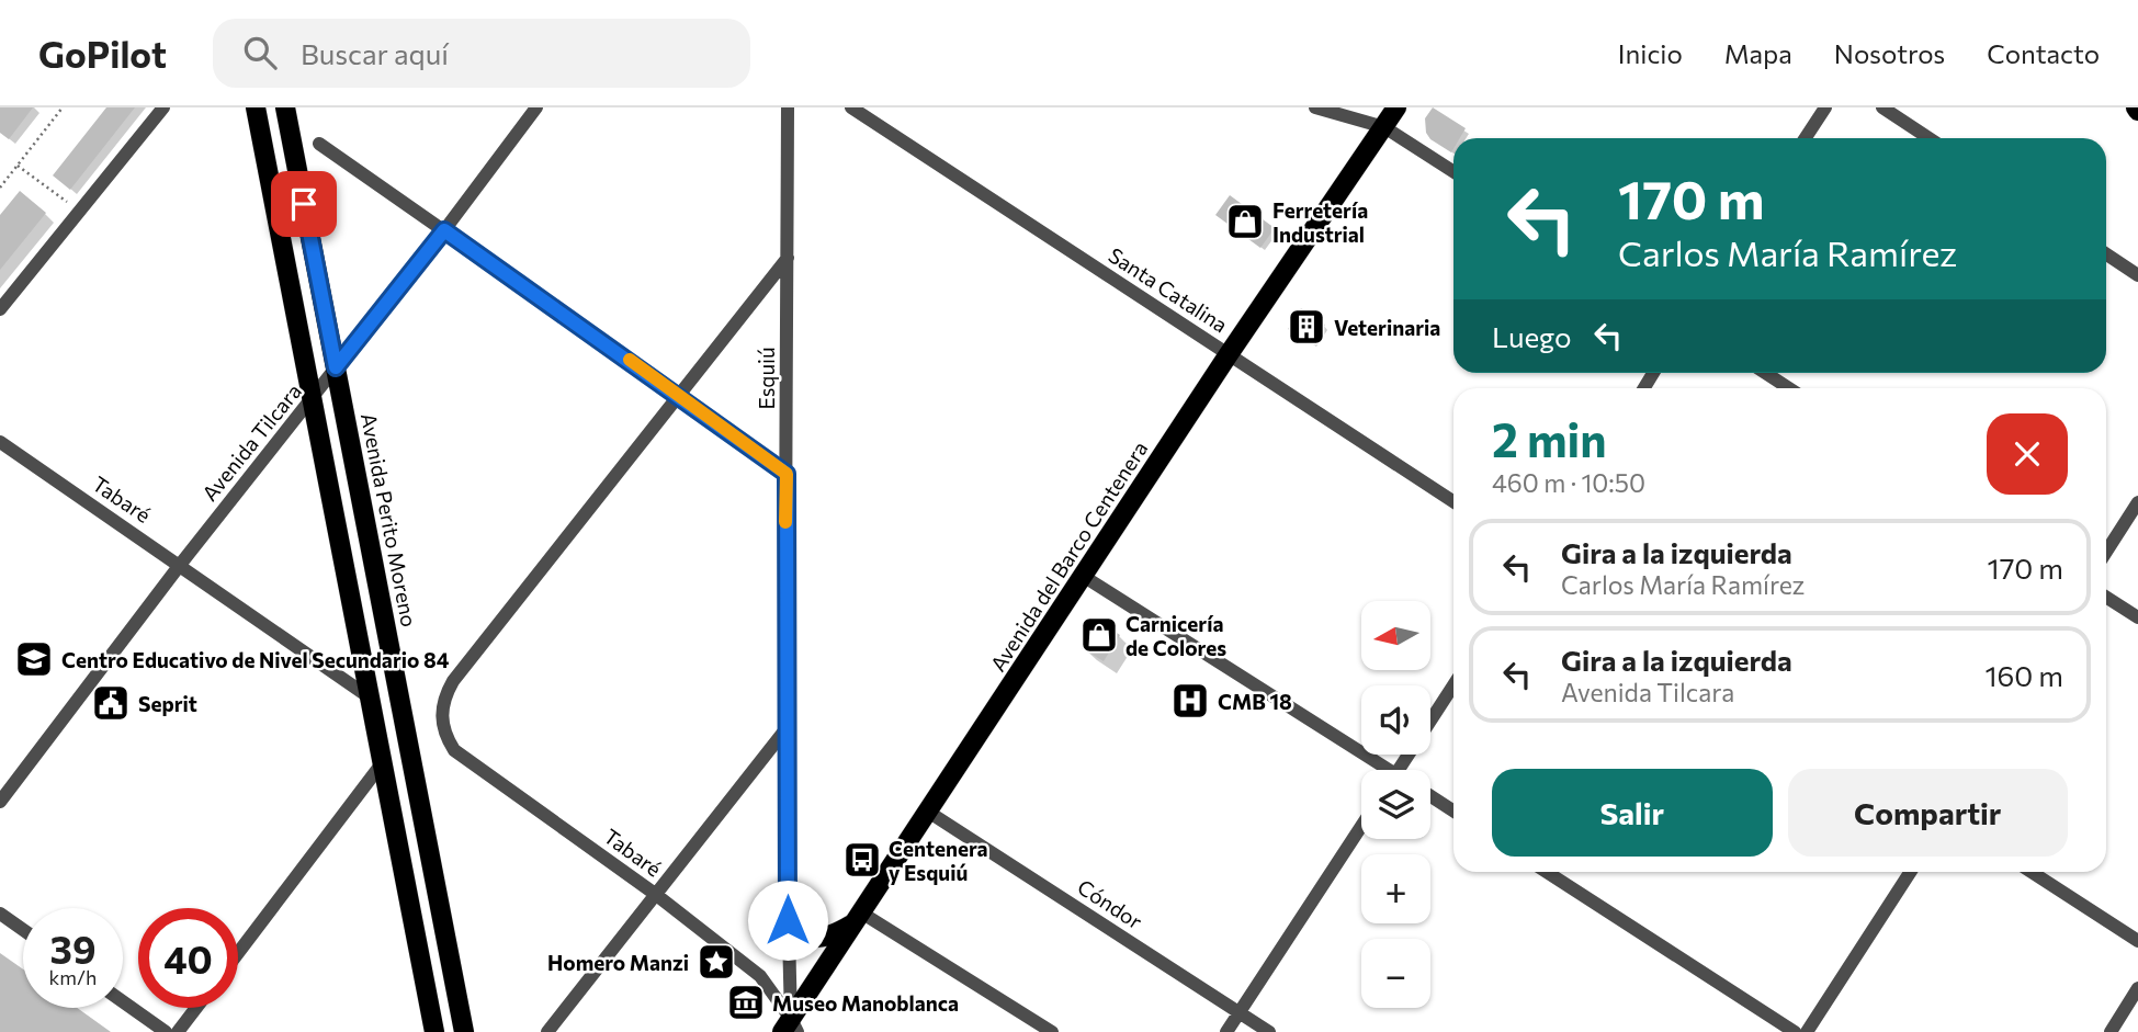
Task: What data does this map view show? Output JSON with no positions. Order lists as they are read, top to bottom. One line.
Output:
{"streets":{"main road":["Avenida Perito Moreno","Avenida del Barco Centenera"],"street":["Santa Catalina","Esquiú","Avenida Tilcara","Tabaré","Cóndor"]},"crossings":[["Santa Catalina","Avenida del Barco Centenera"],["Esquiú","Tabaré"],["Esquiú","Avenida del Barco Centenera"],["Avenida Tilcara","Tabaré"],["Avenida Tilcara","Avenida Perito Moreno"],["Tabaré","Avenida del Barco Centenera"],["Avenida del Barco Centenera","Cóndor"]],"places":{"shop":["Ferretería Industrial","Carnicería de Colores"],"building":["Veterinaria"],"school or university":["Centro Educativo de Nivel Secundario 84"],"hospital":["CMB 18"],"public building":["Seprit"],"bus stop":["Centenera y Esquiú"],"place":["Homero Manzi"],"museum":["Museo Manoblanca"]},"north":"left","page":{"header":"GoPilot","search":"Buscar aquí","nav":["Inicio","Mapa","Nosotros","Contacto"],"turn":["170 m","Carlos María Ramírez"],"then":"Luego","heading":["2 min","460 m · 10:50"],"list":[{"name":"Gira a la izquierda","note":"Carlos María Ramírez","value":"170 m"},{"name":"Gira a la izquierda","note":"Avenida Tilcara","value":"160 m"}],"map_buttons":["+","−"],"buttons":["Salir","Compartir"],"speed":"39 km/h","limit":"40"}}
